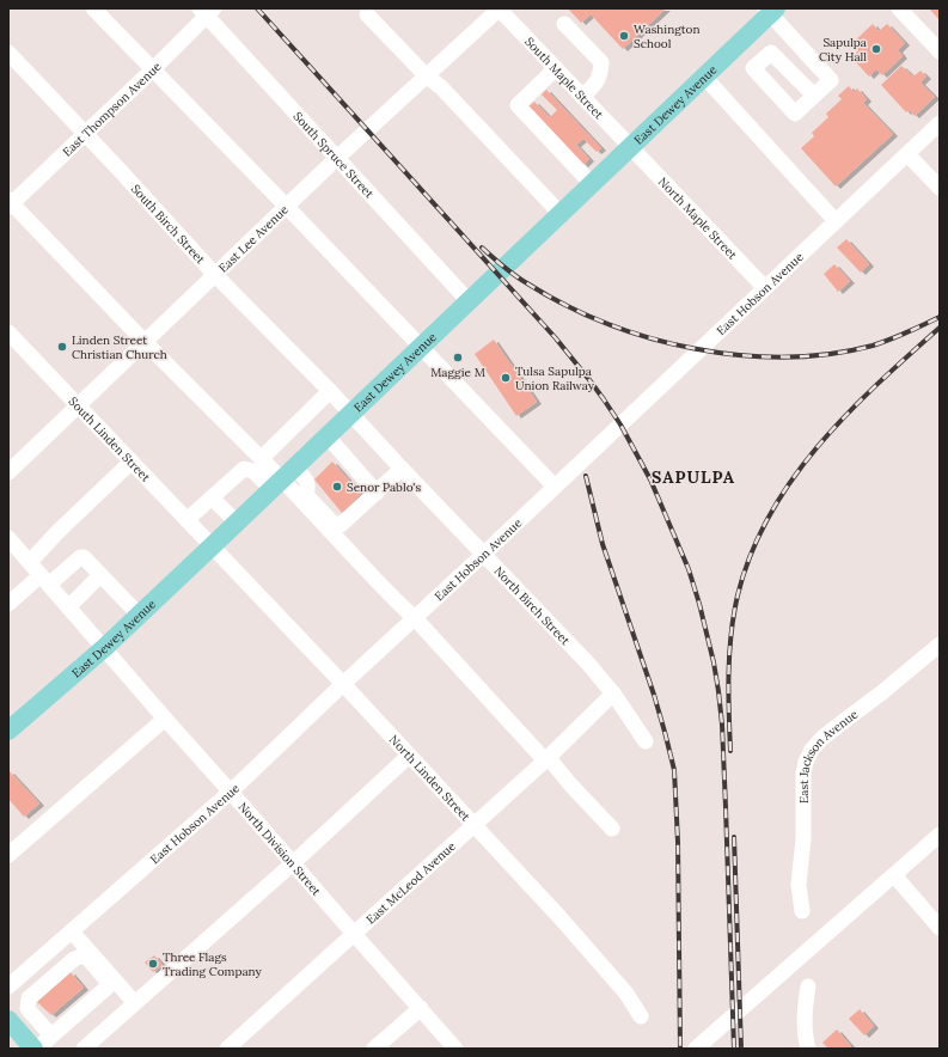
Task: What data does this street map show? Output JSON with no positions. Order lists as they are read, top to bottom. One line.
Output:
{"streets":{"main road":["East Dewey Avenue"],"street":["South Maple Street","East Thompson Avenue","South Spruce Street","North Maple Street","South Birch Street","East Lee Avenue","East Hobson Avenue","South Linden Street","North Birch Street","East Jackson Avenue","North Linden Street","North Division Street","East McLeod Avenue"]},"crossings":[["South Maple Street","East Dewey Avenue"],["South Maple Street","North Maple Street"],["South Maple Street","East Lee Avenue"],["East Dewey Avenue","South Spruce Street"],["East Dewey Avenue","North Maple Street"],["East Dewey Avenue","South Birch Street"],["East Dewey Avenue","South Linden Street"],["East Dewey Avenue","North Birch Street"],["East Dewey Avenue","North Linden Street"],["East Dewey Avenue","North Division Street"],["East Thompson Avenue","South Spruce Street"],["East Thompson Avenue","South Birch Street"],["South Spruce Street","East Lee Avenue"],["North Maple Street","East Hobson Avenue"],["South Birch Street","East Lee Avenue"],["South Birch Street","North Birch Street"],["East Lee Avenue","South Linden Street"],["East Hobson Avenue","North Birch Street"],["East Hobson Avenue","North Linden Street"],["East Hobson Avenue","North Division Street"],["South Linden Street","North Linden Street"],["North Birch Street","East McLeod Avenue"],["North Linden Street","East McLeod Avenue"],["North Division Street","East McLeod Avenue"]],"districts":["SAPULPA"],"places":["Washington School","Sapulpa City Hall","Linden Street Christian Church","Maggie M","Tulsa Sapulpa Union Railway","Senor Pablo's","Three Flags Trading Company"]}
